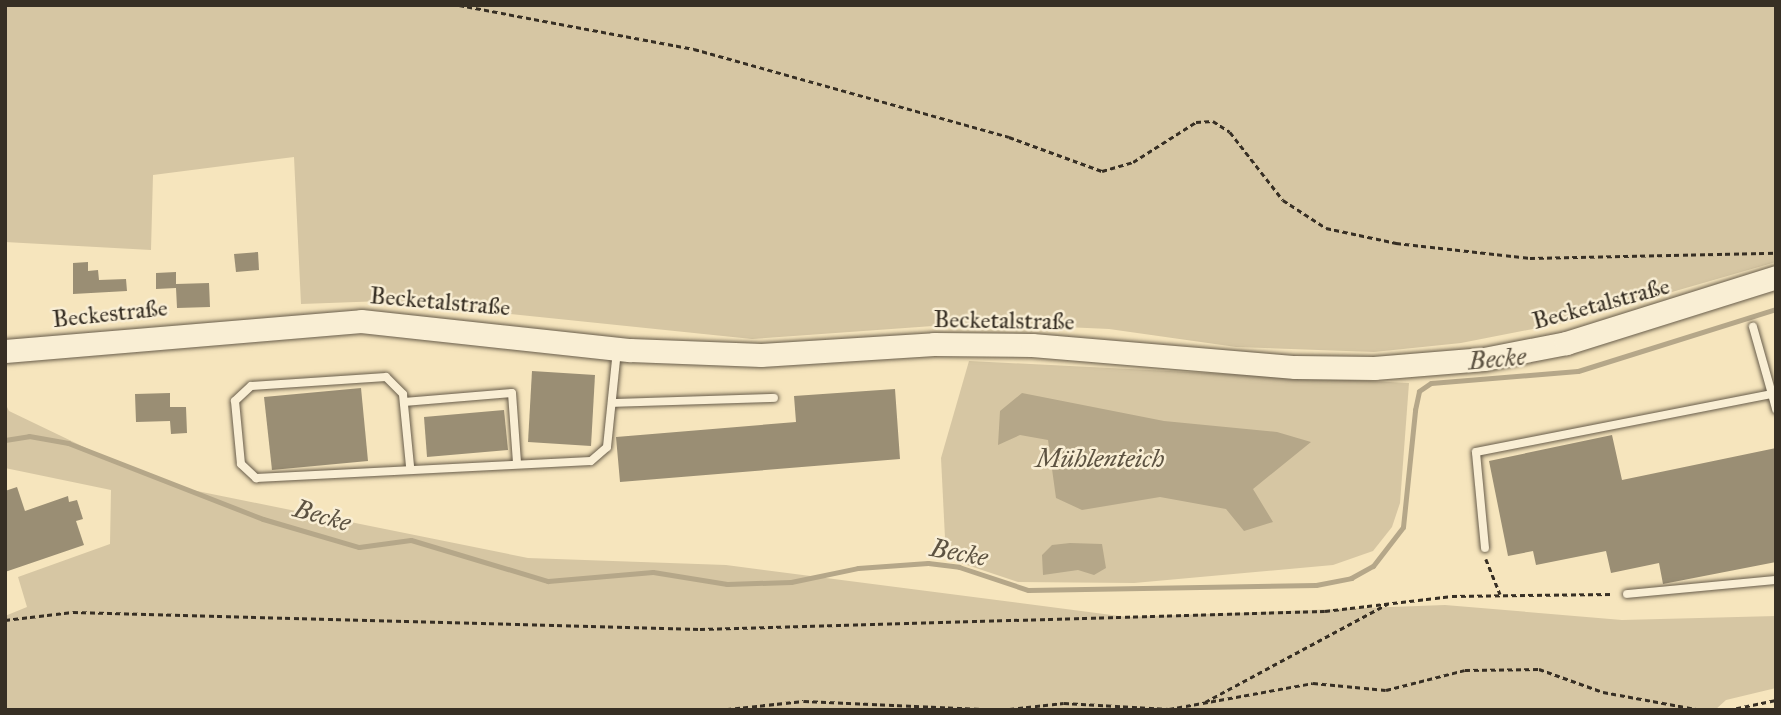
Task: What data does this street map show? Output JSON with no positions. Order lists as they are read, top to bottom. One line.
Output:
{"streets":{"main road":["Becketalstraße","Beckestraße"]},"crossings":[["Becketalstraße","Beckestraße"]],"water":["Becke","Mühlenteich"]}
